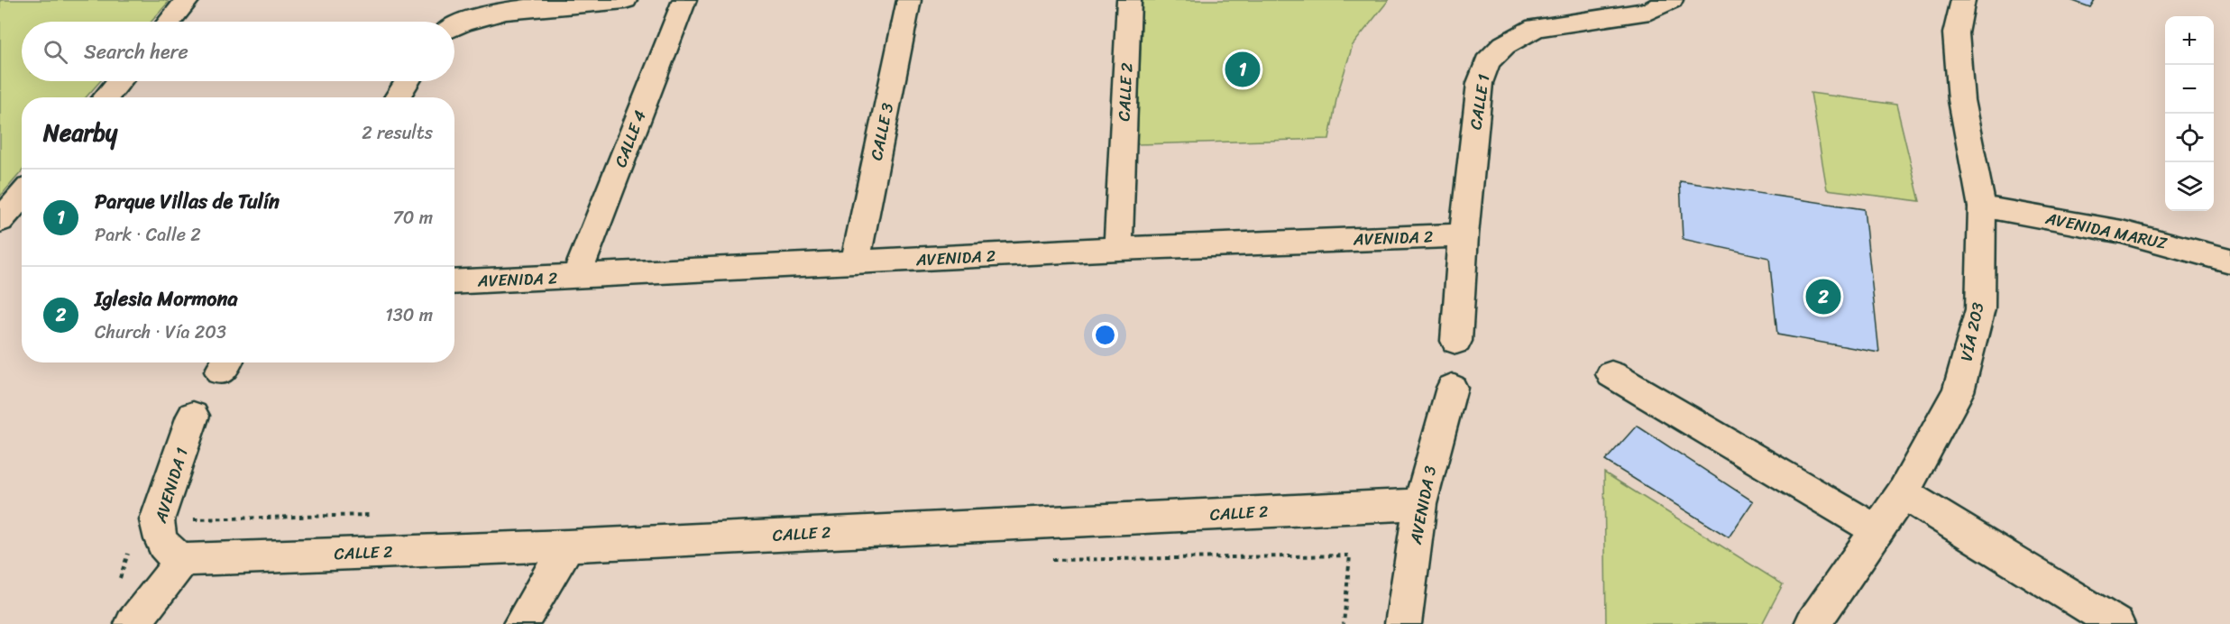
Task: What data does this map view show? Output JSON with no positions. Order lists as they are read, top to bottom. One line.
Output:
{"streets":{"street":["CALLE 2","CALLE 1","CALLE 3","CALLE 4","AVENIDA MARUZ","AVENIDA 2","VÍA 203","AVENIDA 1","AVENIDA 3"]},"crossings":[["CALLE 2","AVENIDA 2"],["CALLE 2","AVENIDA 1"],["CALLE 2","AVENIDA 3"],["CALLE 1","AVENIDA 2"],["CALLE 3","AVENIDA 2"],["CALLE 4","AVENIDA 2"],["AVENIDA MARUZ","VÍA 203"]],"page":{"map_buttons":["+","−"],"search":"Search here","pins":["1","2"],"heading":["Nearby","2 results"],"list":[{"mark":"1","name":"Parque Villas de Tulín","note":"Park · Calle 2","value":"70 m"},{"mark":"2","name":"Iglesia Mormona","note":"Church · Vía 203","value":"130 m"}]}}
